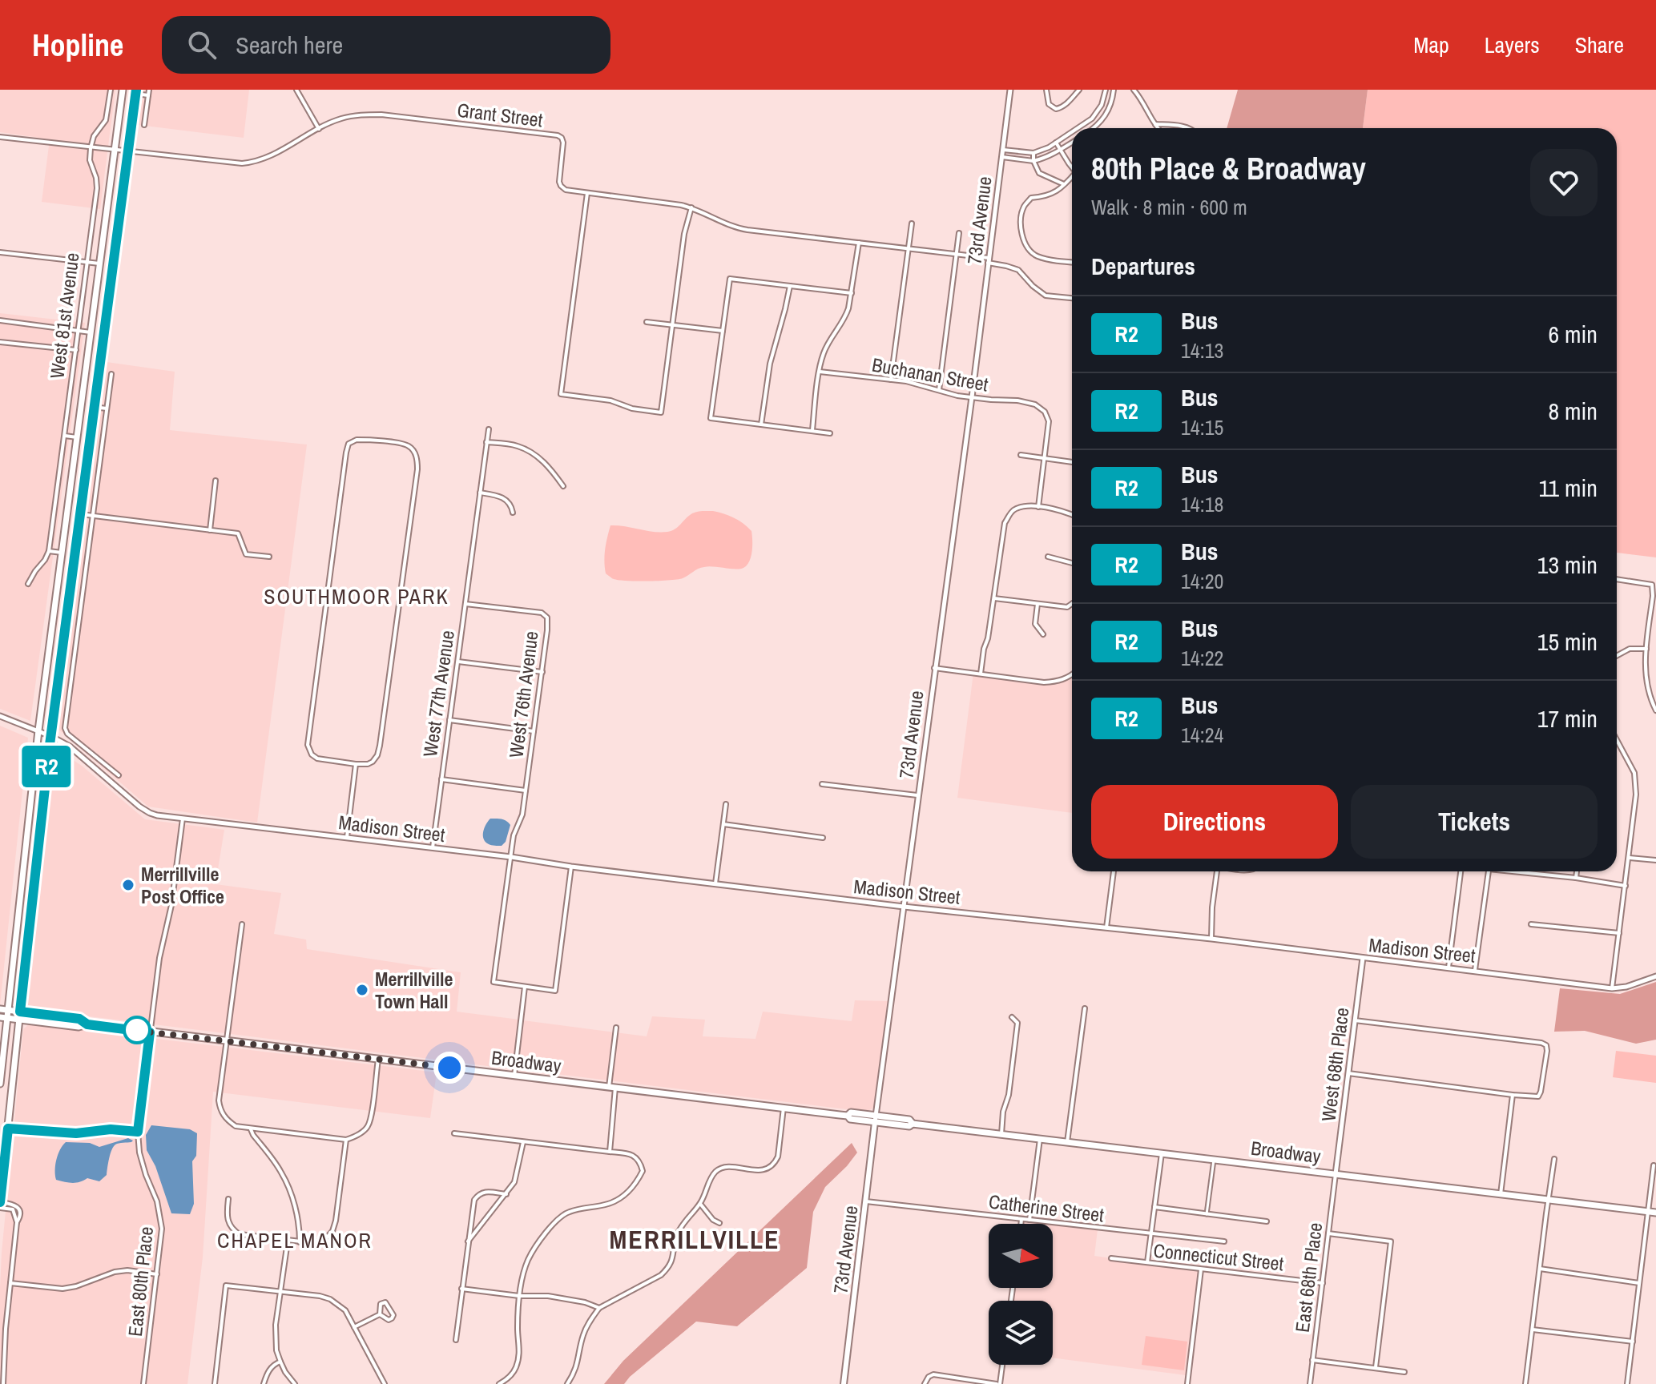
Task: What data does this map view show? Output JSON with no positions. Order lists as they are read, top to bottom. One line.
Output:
{"streets":{"main road":["73rd Avenue","West 81st Avenue","Broadway"],"street":["Grant Street","Buchanan Street","West 77th Avenue","West 76th Avenue","Madison Street","West 68th Place","Catherine Street","Connecticut Street","East 68th Place","East 80th Place"]},"crossings":[["Grant Street","73rd Avenue"],["Grant Street","West 81st Avenue"],["73rd Avenue","Buchanan Street"],["73rd Avenue","Madison Street"],["73rd Avenue","Broadway"],["73rd Avenue","Catherine Street"],["West 81st Avenue","Broadway"],["West 77th Avenue","West 76th Avenue"],["West 77th Avenue","Madison Street"],["West 76th Avenue","Madison Street"],["Madison Street","West 68th Place"],["Madison Street","East 80th Place"],["Broadway","West 68th Place"],["Broadway","East 68th Place"],["Broadway","East 80th Place"],["West 68th Place","East 68th Place"],["Connecticut Street","East 68th Place"]],"districts":["SOUTHMOOR PARK","MERRILLVILLE","CHAPEL MANOR"],"places":["Merrillville Post Office","Merrillville Town Hall"],"lines":["bus line R2"],"north":"right","page":{"header":"Hopline","search":"Search here","nav":["Map","Layers","Share"],"on_map":"R2","heading":[["80th Place & Broadway","Walk · 8 min · 600 m"],"Departures"],"list":[{"mark":"R2","name":"Bus","note":"14:13","value":"6 min"},{"mark":"R2","name":"Bus","note":"14:15","value":"8 min"},{"mark":"R2","name":"Bus","note":"14:18","value":"11 min"},{"mark":"R2","name":"Bus","note":"14:20","value":"13 min"},{"mark":"R2","name":"Bus","note":"14:22","value":"15 min"},{"mark":"R2","name":"Bus","note":"14:24","value":"17 min"}],"buttons":["Directions","Tickets"]}}
